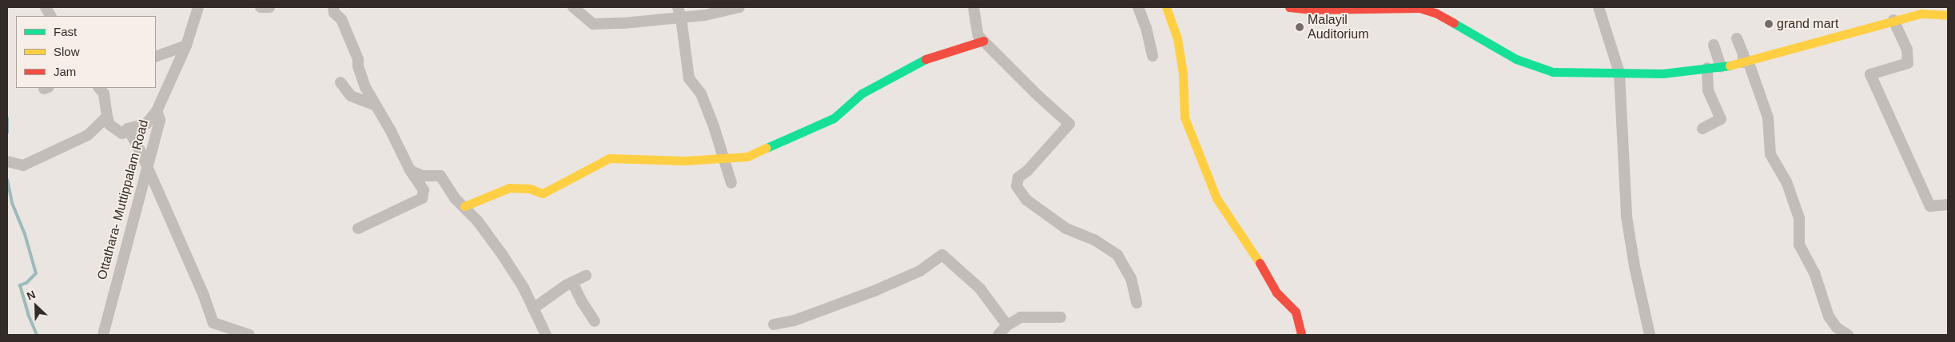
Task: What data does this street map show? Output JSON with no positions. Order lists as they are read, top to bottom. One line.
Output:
{"streets":{"street":["Ottathara- Muttippalam Road"]},"places":["grand mart","Malayil Auditorium"],"legend":["Fast","Slow","Jam"],"north":"top left"}
